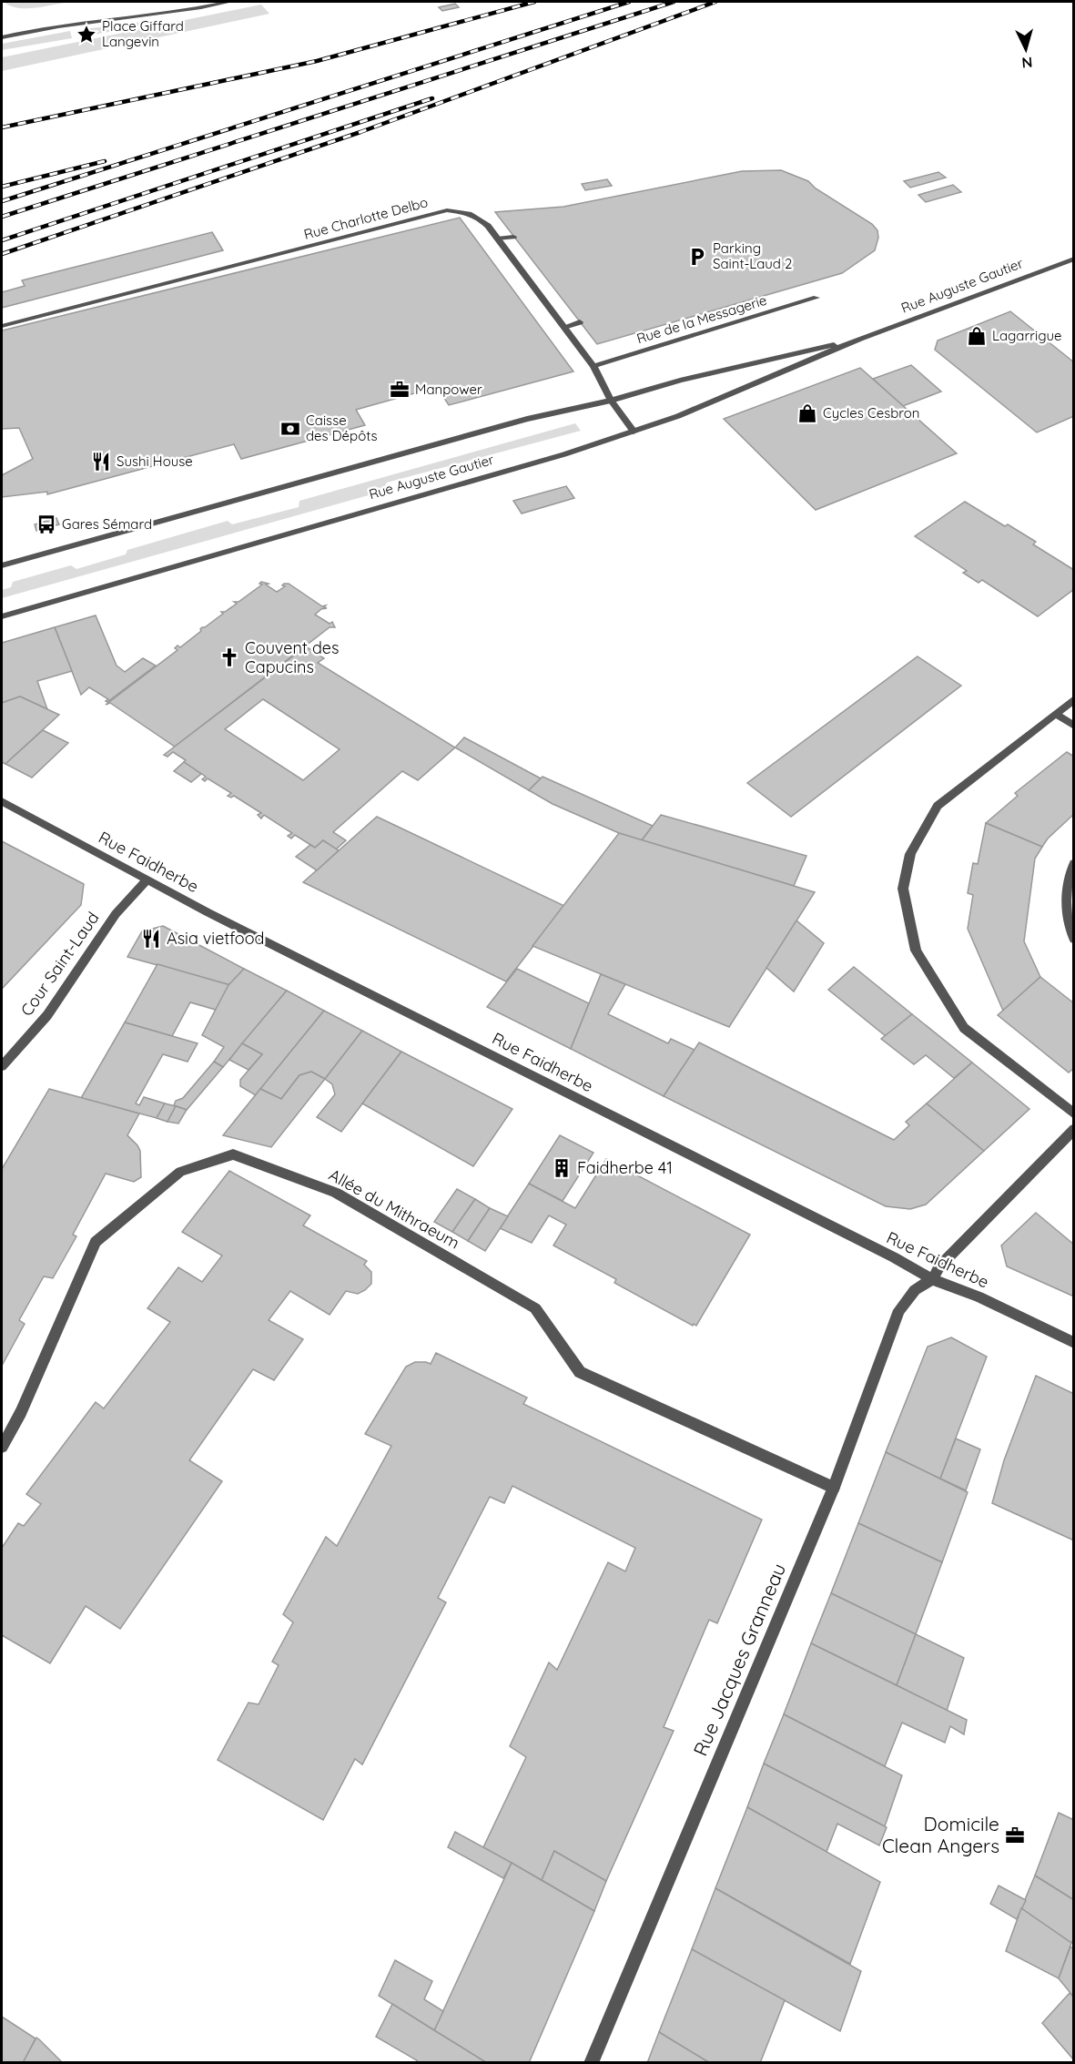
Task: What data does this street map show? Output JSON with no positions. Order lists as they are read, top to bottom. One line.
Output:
{"streets":{"street":["Rue Charlotte Delbo","Rue Auguste Gautier","Rue de la Messagerie","Rue Faidherbe","Cour Saint-Laud","Allée du Mithraeum","Rue Jacques Granneau"]},"crossings":[["Rue Charlotte Delbo","Rue Auguste Gautier"],["Rue Charlotte Delbo","Rue de la Messagerie"],["Rue Faidherbe","Cour Saint-Laud"],["Rue Faidherbe","Rue Jacques Granneau"],["Allée du Mithraeum","Rue Jacques Granneau"]],"places":{"place":["Place Giffard Langevin"],"parking":["Parking Saint-Laud 2"],"shop":["Lagarrigue","Cycles Cesbron"],"office":["Manpower","Domicile Clean Angers"],"bank":["Caisse des Dépôts"],"restaurant":["Sushi House","Asia vietfood"],"bus stop":["Gares Sémard"],"church":["Couvent des Capucins"],"building":["Faidherbe 41"]},"north":"bottom"}
